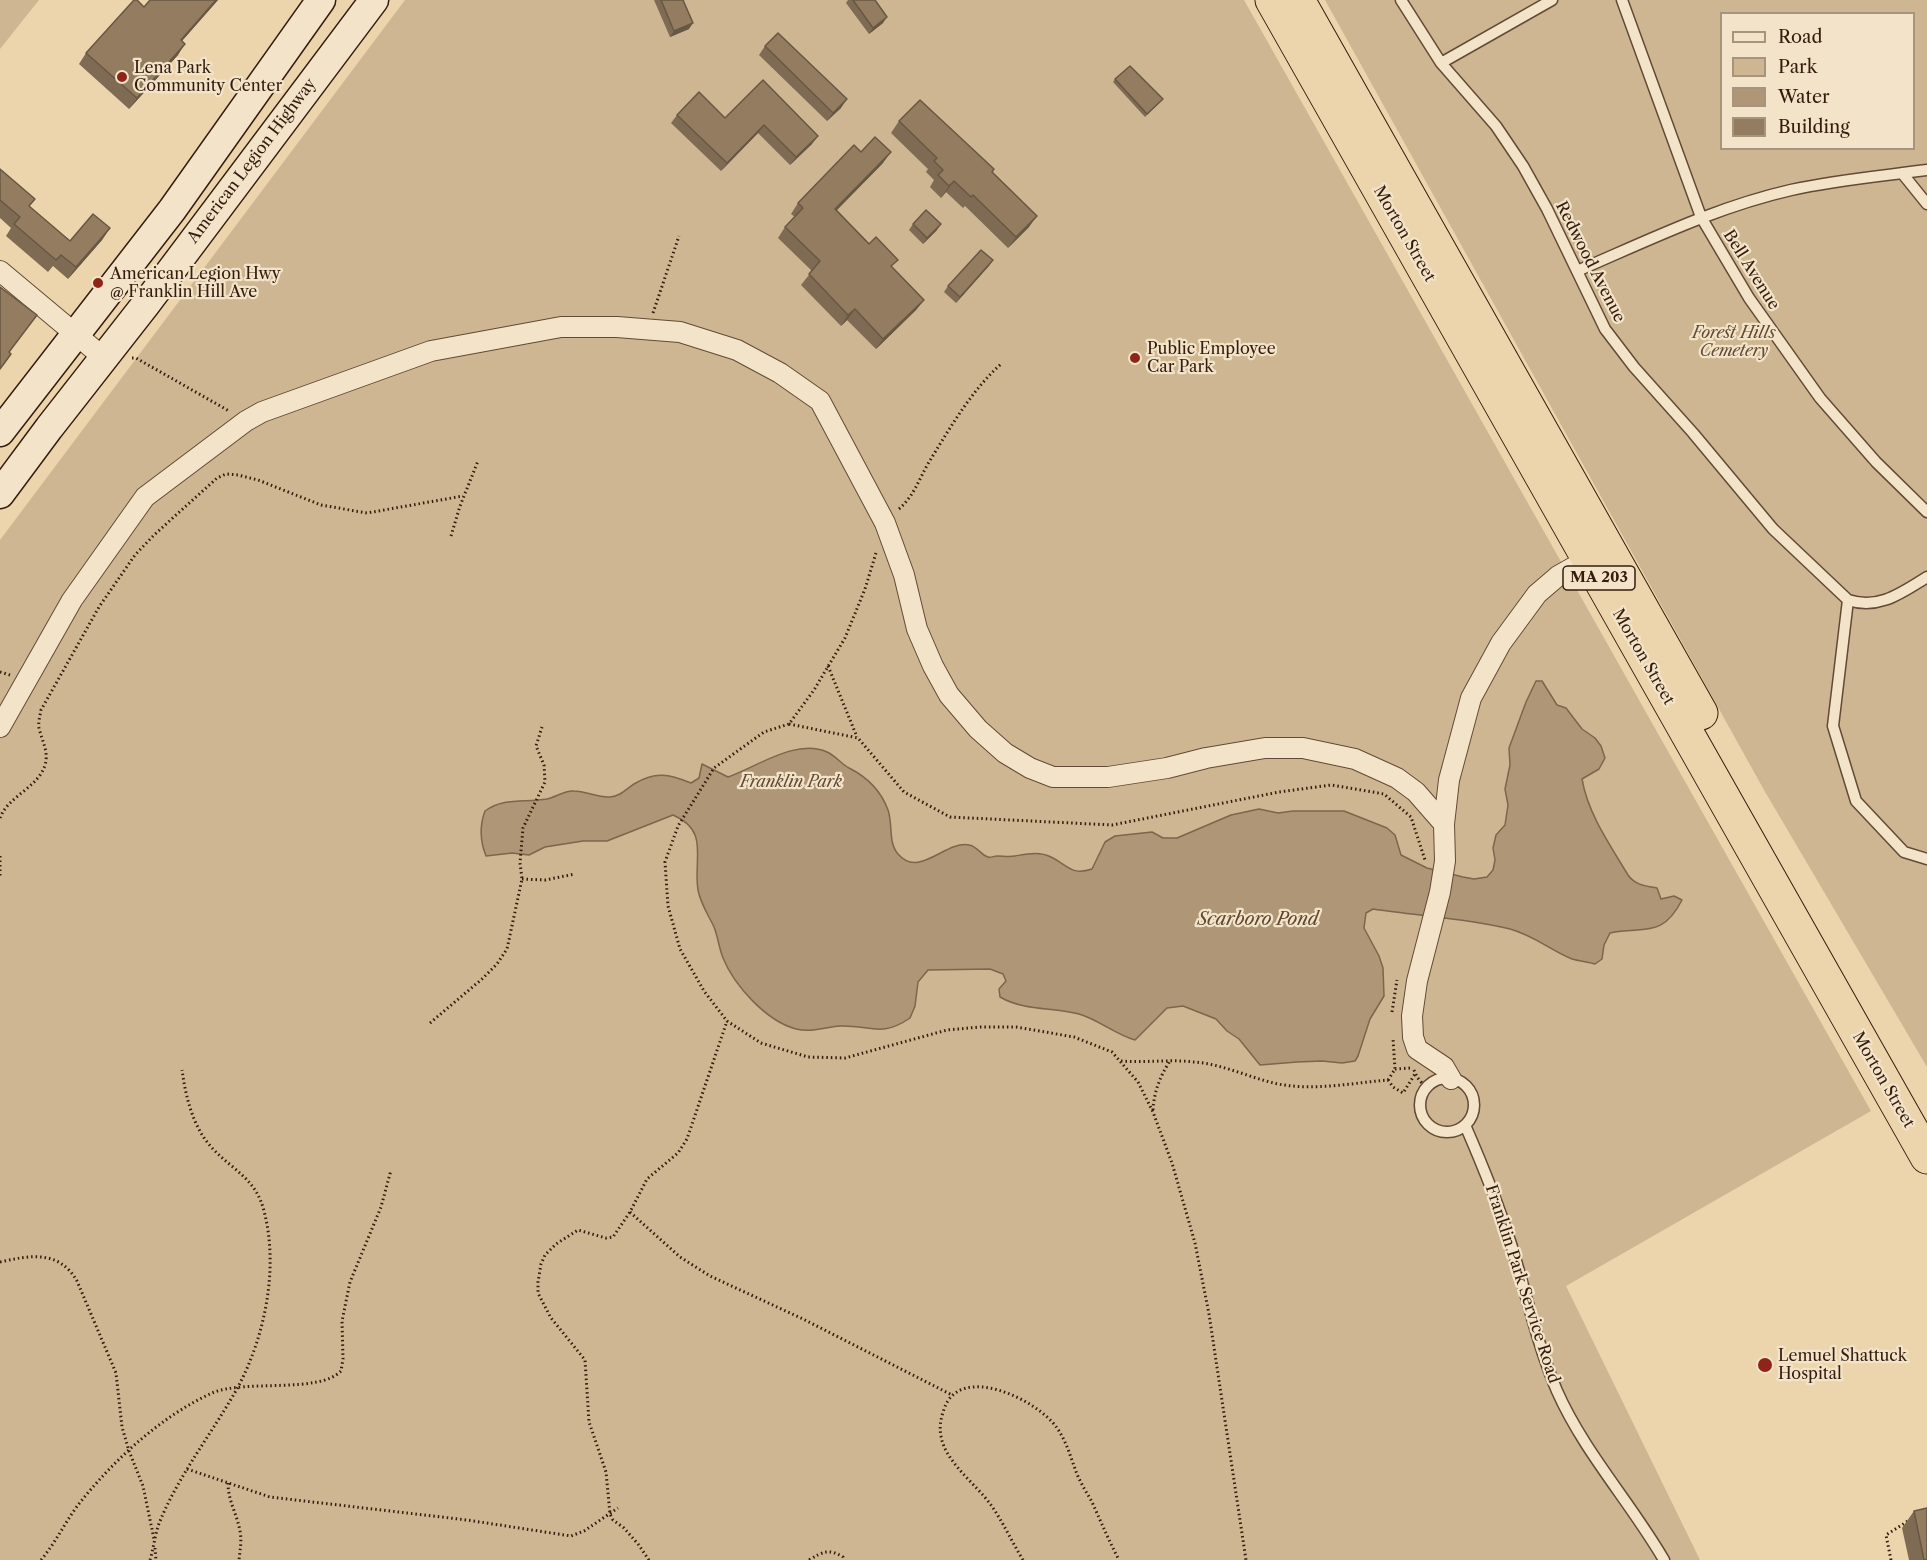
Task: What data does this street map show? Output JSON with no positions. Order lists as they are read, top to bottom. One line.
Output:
{"streets":{"highway":["Morton Street","MA 203"],"main road":["American Legion Highway"],"lane":["Redwood Avenue","Bell Avenue","Franklin Park Service Road"]},"water":["Scarboro Pond"],"parks":["Forest Hills Cemetery","Franklin Park"],"places":["Lena Park Community Center","American Legion Hwy @ Franklin Hill Ave","Public Employee Car Park","Lemuel Shattuck Hospital"],"legend":["Road","Park","Water","Building"]}
